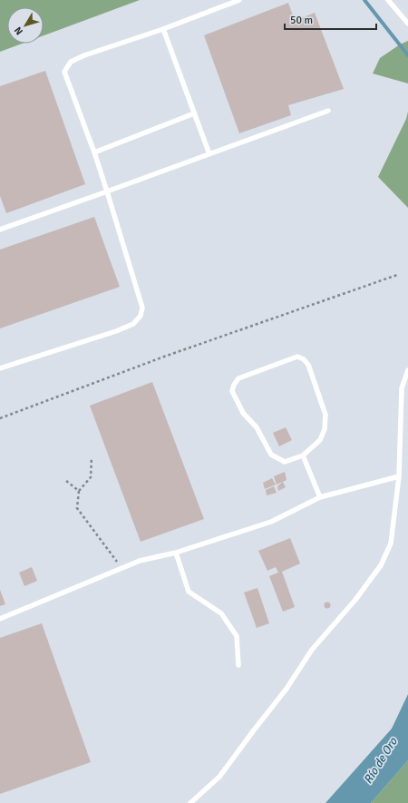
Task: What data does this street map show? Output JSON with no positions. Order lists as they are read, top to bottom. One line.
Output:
{"water":["Río de Oro"],"scale_bar":"50 m","north":"bottom left"}
